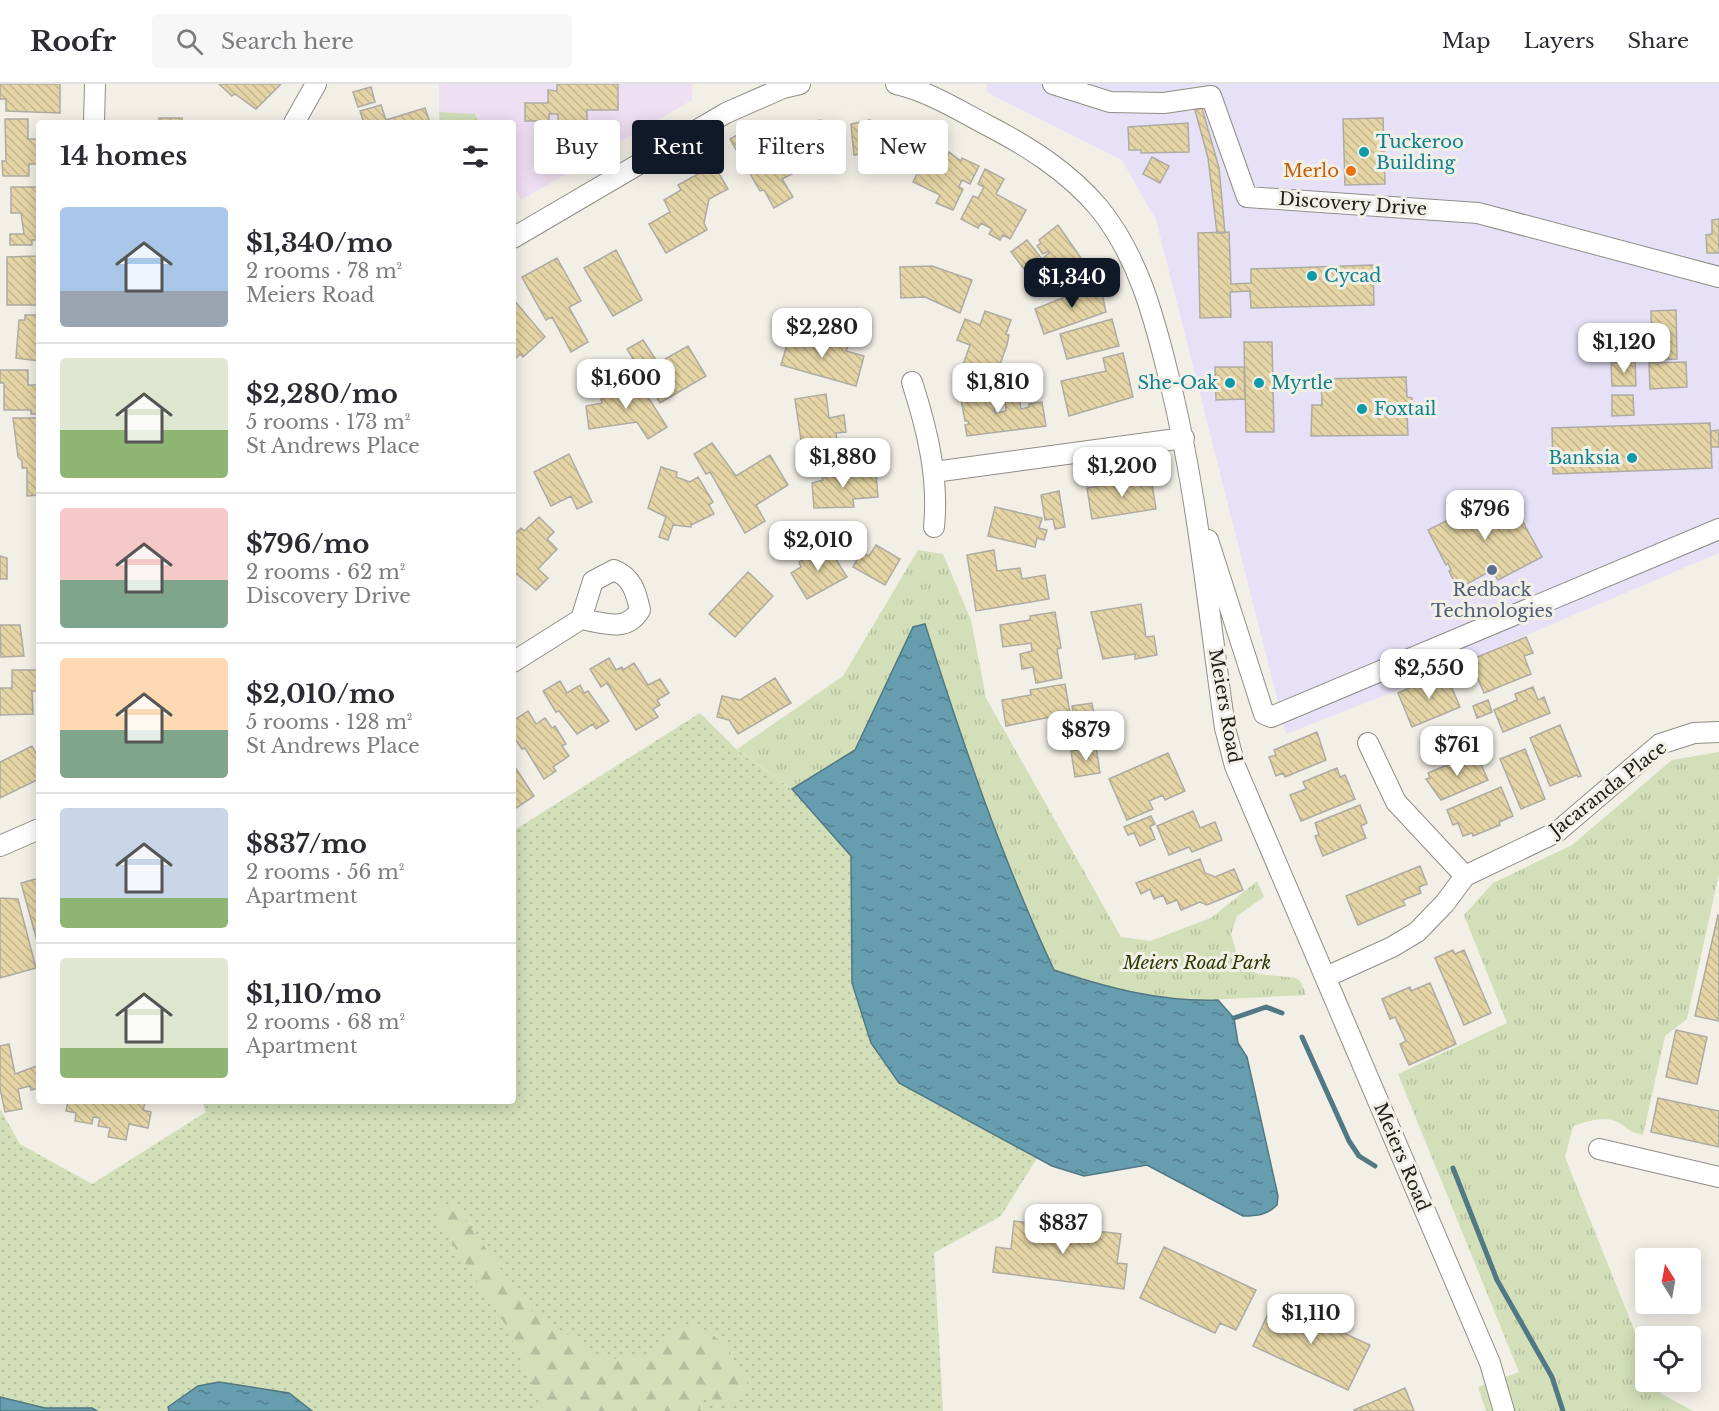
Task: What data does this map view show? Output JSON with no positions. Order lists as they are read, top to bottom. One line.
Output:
{"streets":{"street":["Discovery Drive","Meiers Road","Jacaranda Place"]},"crossings":[["Meiers Road","Jacaranda Place"]],"parks":["Meiers Road Park"],"places":["Tuckeroo Building","Merlo","Cycad","She-Oak","Myrtle","Foxtail","Banksia","Redback Technologies"],"north":"top","page":{"header":"Roofr","search":"Search here","nav":["Map","Layers","Share"],"chip":["Buy","Rent","Filters","New"],"heading":"14 homes","list":[{"name":"$1,340/mo","note":"2 rooms · 78 m² · Meiers Road"},{"name":"$2,280/mo","note":"5 rooms · 173 m² · St Andrews Place"},{"name":"$796/mo","note":"2 rooms · 62 m² · Discovery Drive"},{"name":"$2,010/mo","note":"5 rooms · 128 m² · St Andrews Place"},{"name":"$837/mo","note":"2 rooms · 56 m² · Apartment"},{"name":"$1,110/mo","note":"2 rooms · 68 m² · Apartment"}],"price":["$1,340","$2,280","$1,120","$1,600","$1,810","$1,880","$1,200","$796","$2,010","$2,550","$879","$761","$837","$1,110"]}}
